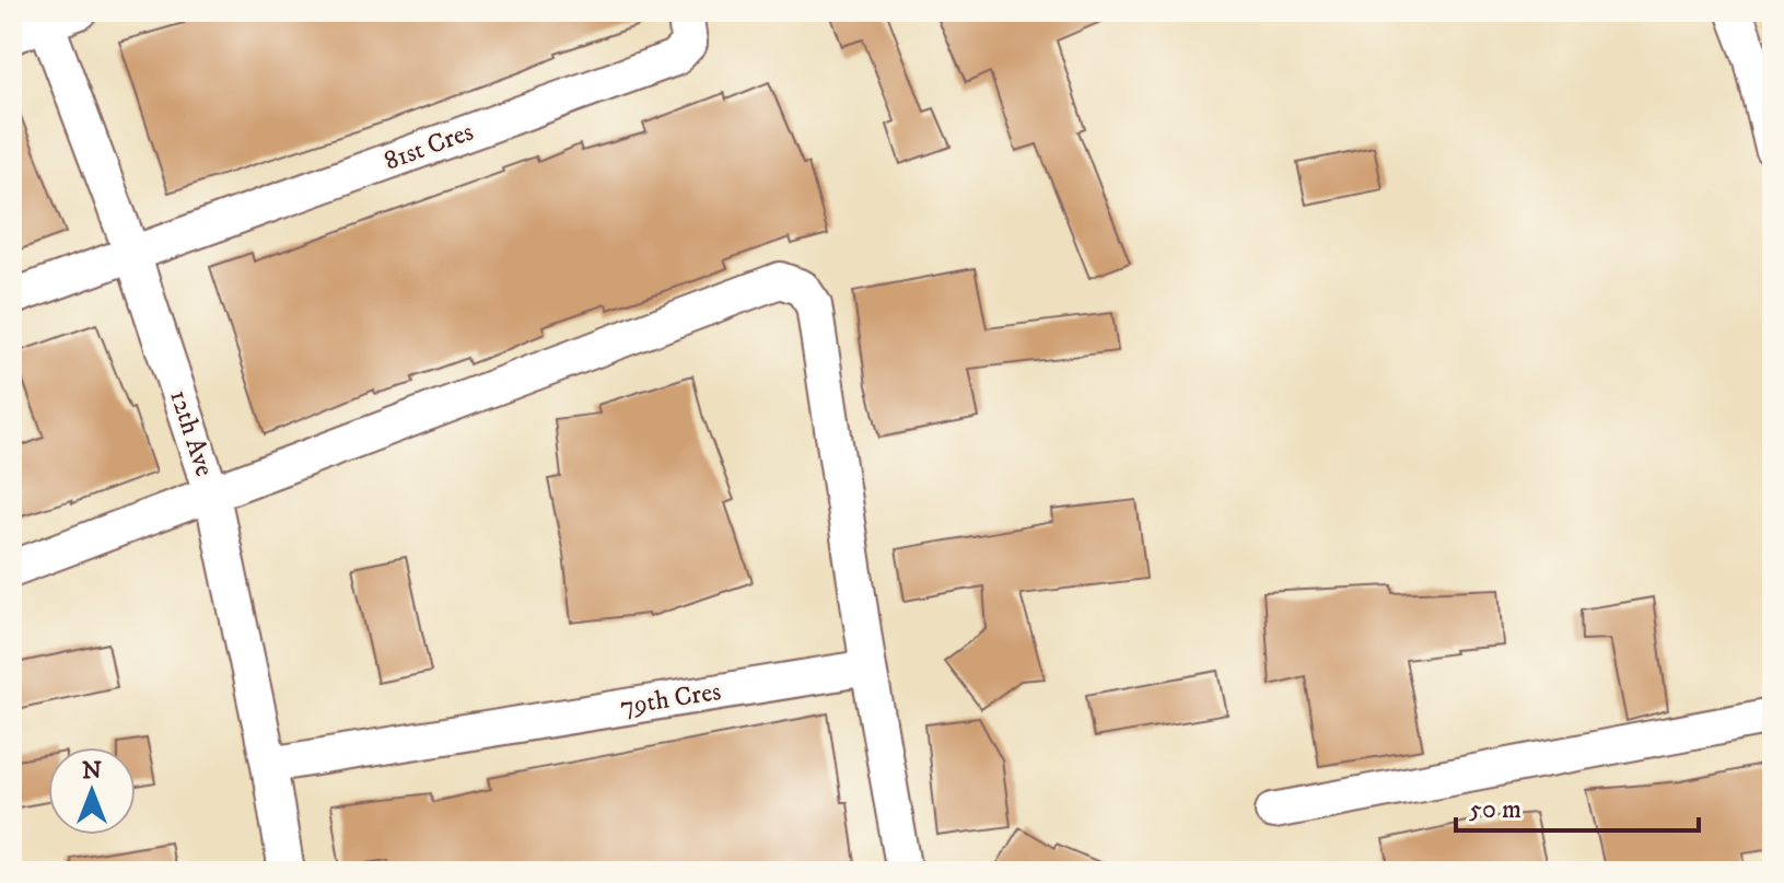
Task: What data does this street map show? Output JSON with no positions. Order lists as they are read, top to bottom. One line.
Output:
{"streets":{"street":["81st Cres","12th Ave","79th Cres"]},"crossings":[["81st Cres","12th Ave"],["12th Ave","79th Cres"]],"scale_bar":"50 m","north":"top"}
